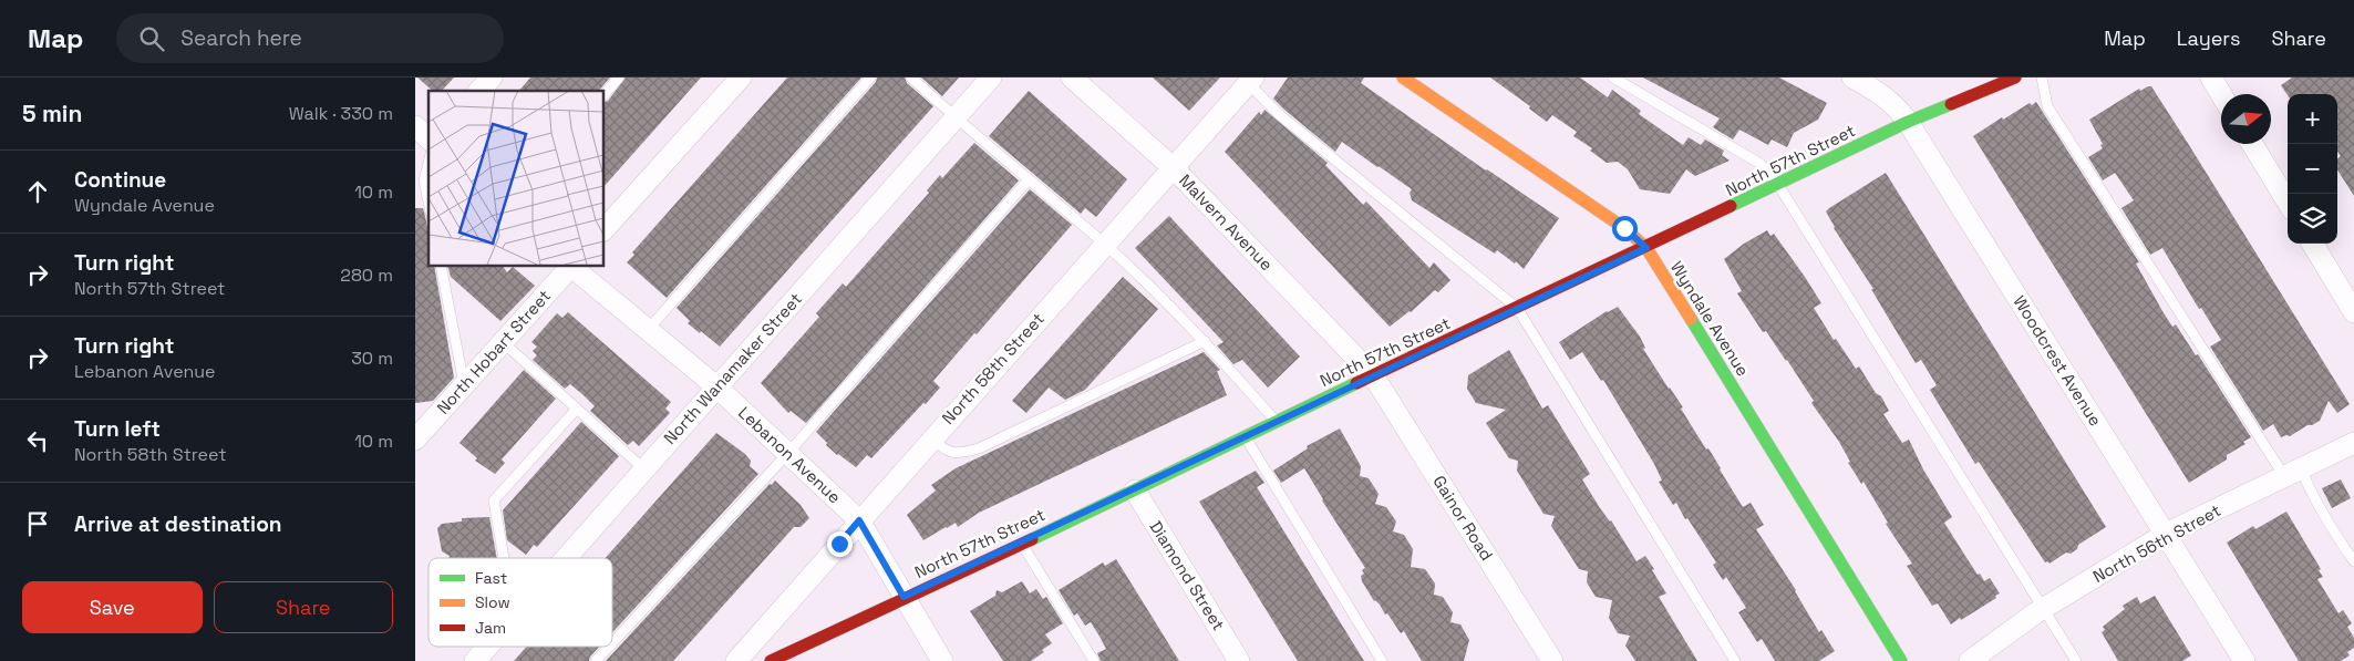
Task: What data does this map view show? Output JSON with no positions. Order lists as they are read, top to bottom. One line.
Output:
{"streets":{"street":["North 57th Street","Malvern Avenue","Wyndale Avenue","North Hobart Street","Woodcrest Avenue","North Wanamaker Street","North 58th Street","Lebanon Avenue","Gainor Road","North 56th Street","Diamond Street"]},"crossings":[["North 57th Street","Malvern Avenue"],["North 57th Street","Wyndale Avenue"],["North 57th Street","Woodcrest Avenue"],["North 57th Street","Lebanon Avenue"],["North 57th Street","Gainor Road"],["North 57th Street","Diamond Street"],["Malvern Avenue","North 58th Street"],["Malvern Avenue","Gainor Road"],["Woodcrest Avenue","North 56th Street"],["North Wanamaker Street","Lebanon Avenue"],["North 58th Street","Lebanon Avenue"]],"legend":["Fast","Slow","Jam"],"north":"right","page":{"header":"Map","search":"Search here","nav":["Map","Layers","Share"],"heading":["5 min","Walk · 330 m"],"map_buttons":["+","−"],"list":[["Continue","Wyndale Avenue","10 m"],["Turn right","North 57th Street","280 m"],["Turn right","Lebanon Avenue","30 m"],["Turn left","North 58th Street","10 m"],"Arrive at destination"],"buttons":["Save","Share"]}}
